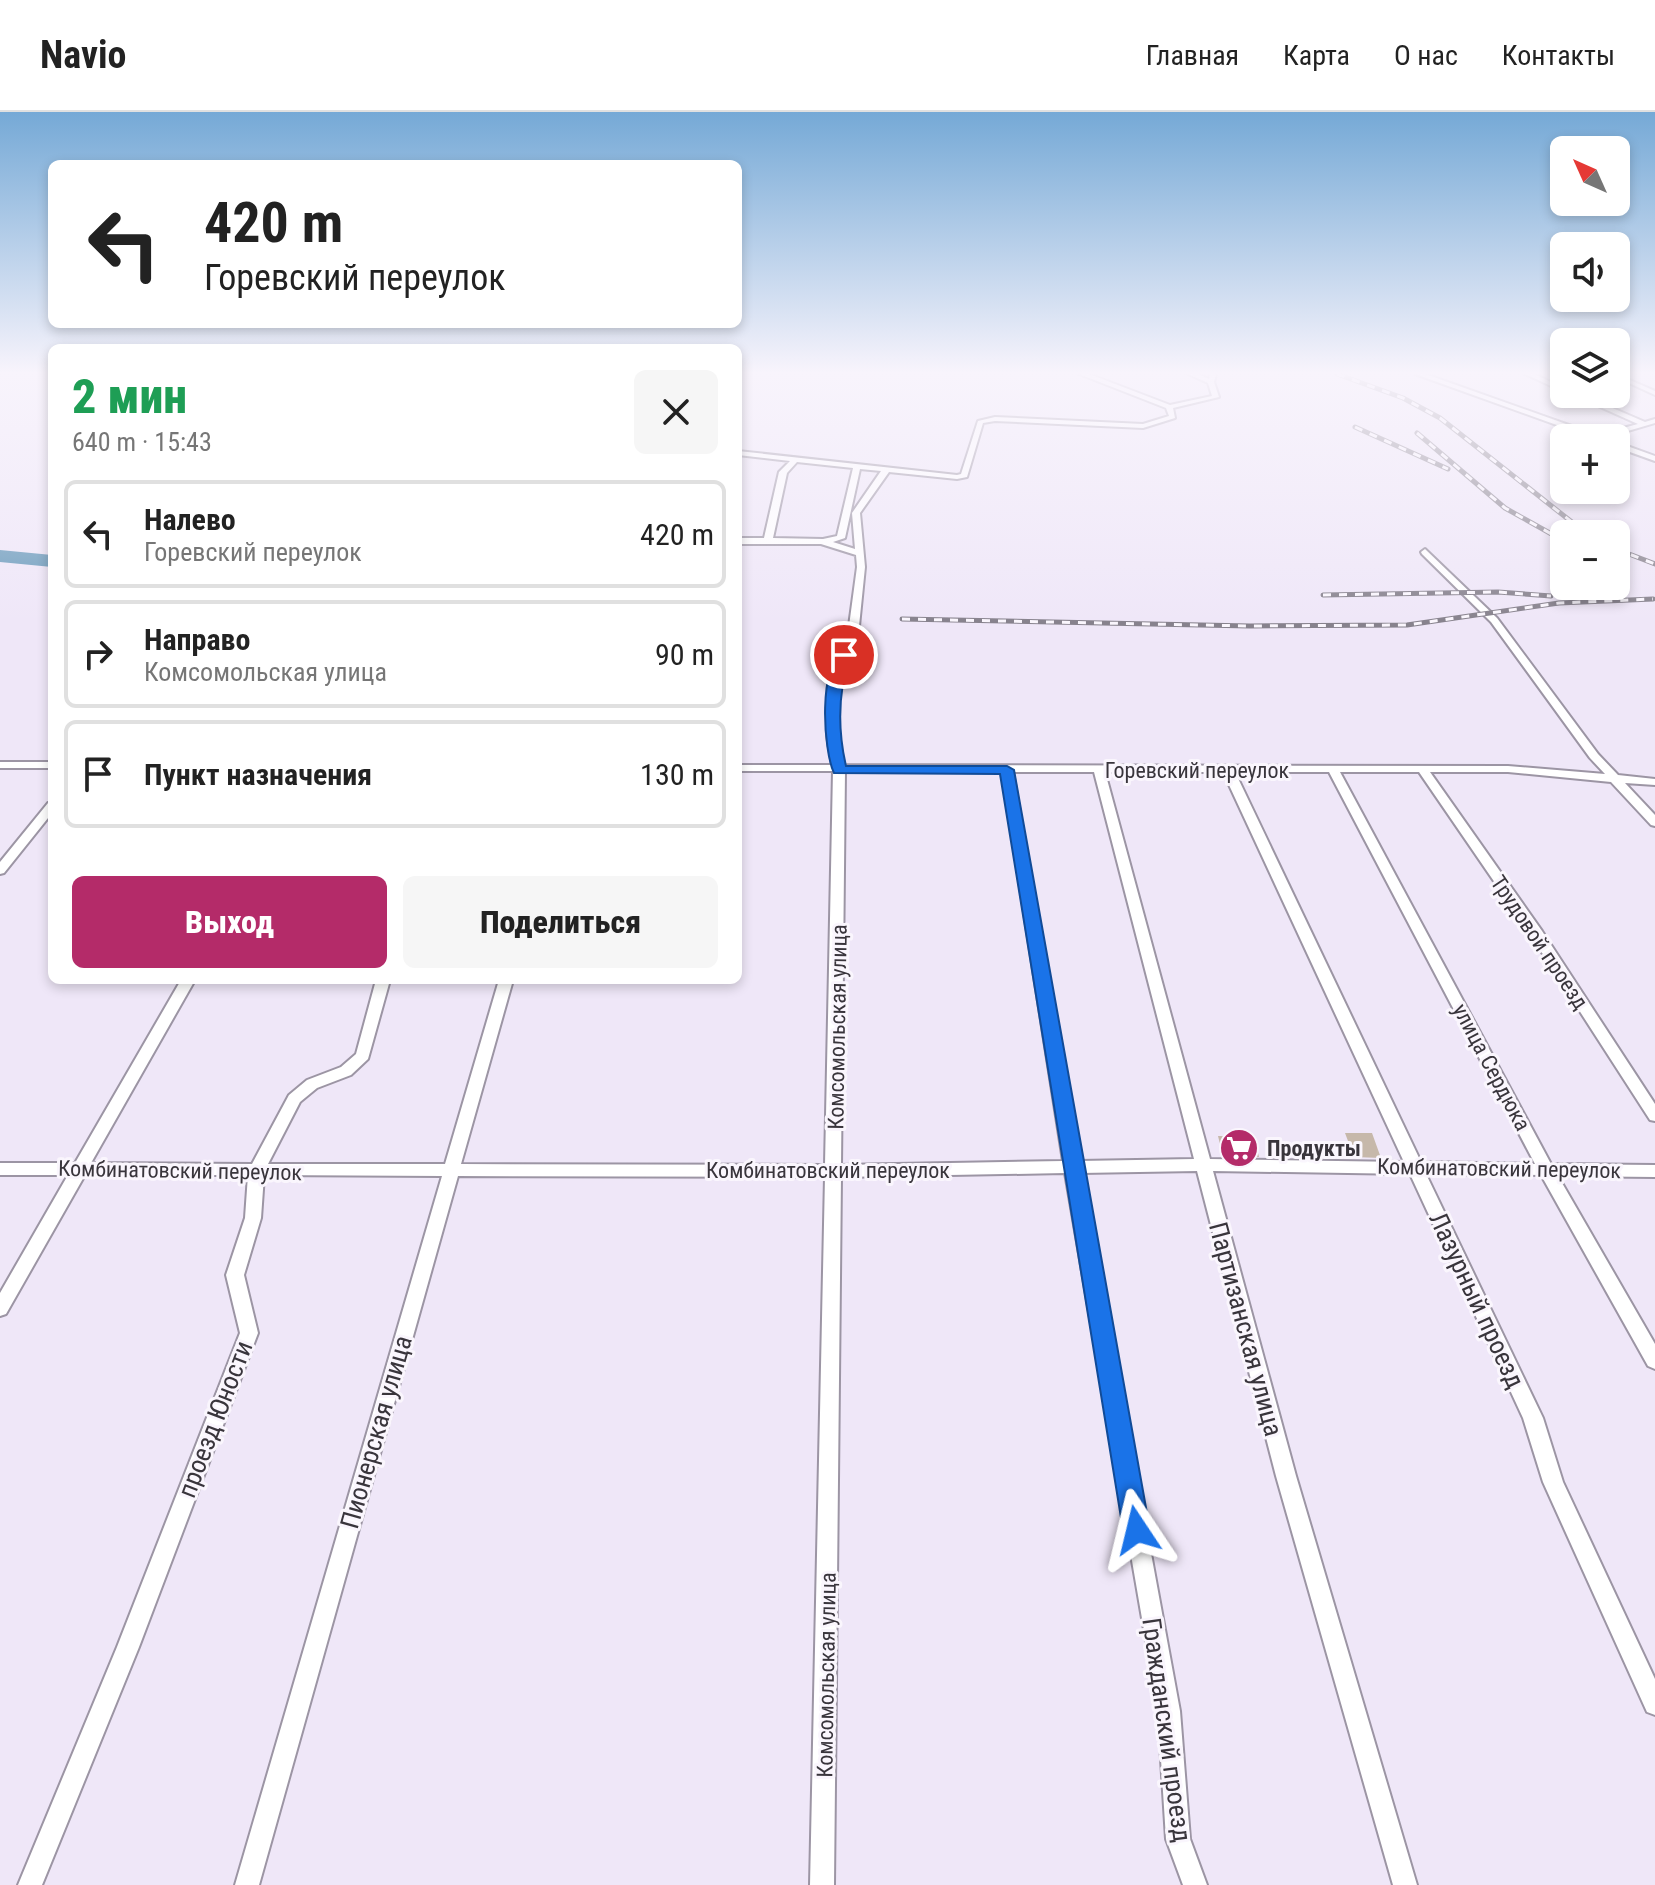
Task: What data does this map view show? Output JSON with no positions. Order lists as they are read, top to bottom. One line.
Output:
{"streets":{"street":["Горевский переулок","Трудовой проезд","Комсомольская улица","улица Сердюка","Комбинатовский переулок","Лазурный проезд","Партизанская улица","проезд Юности","Пионерская улица","Гражданский проезд"]},"crossings":[["Горевский переулок","Трудовой проезд"],["Горевский переулок","Комсомольская улица"],["Горевский переулок","улица Сердюка"],["Горевский переулок","Лазурный проезд"],["Горевский переулок","Партизанская улица"],["Горевский переулок","Гражданский проезд"],["Комсомольская улица","Комбинатовский переулок"],["улица Сердюка","Комбинатовский переулок"],["Комбинатовский переулок","Лазурный проезд"],["Комбинатовский переулок","Партизанская улица"],["Комбинатовский переулок","проезд Юности"],["Комбинатовский переулок","Пионерская улица"],["Комбинатовский переулок","Гражданский проезд"]],"places":{"supermarket":["Продукты"]},"north":"top left","page":{"header":"Navio","nav":["Главная","Карта","О нас","Контакты"],"map_buttons":["+","−"],"turn":["420 m","Горевский переулок"],"heading":["2 мин","640 m · 15:43"],"list":[{"name":"Налево","note":"Горевский переулок","value":"420 m"},{"name":"Направо","note":"Комсомольская улица","value":"90 m"},{"name":"Пункт назначения","value":"130 m"}],"buttons":["Выход","Поделиться"]}}
